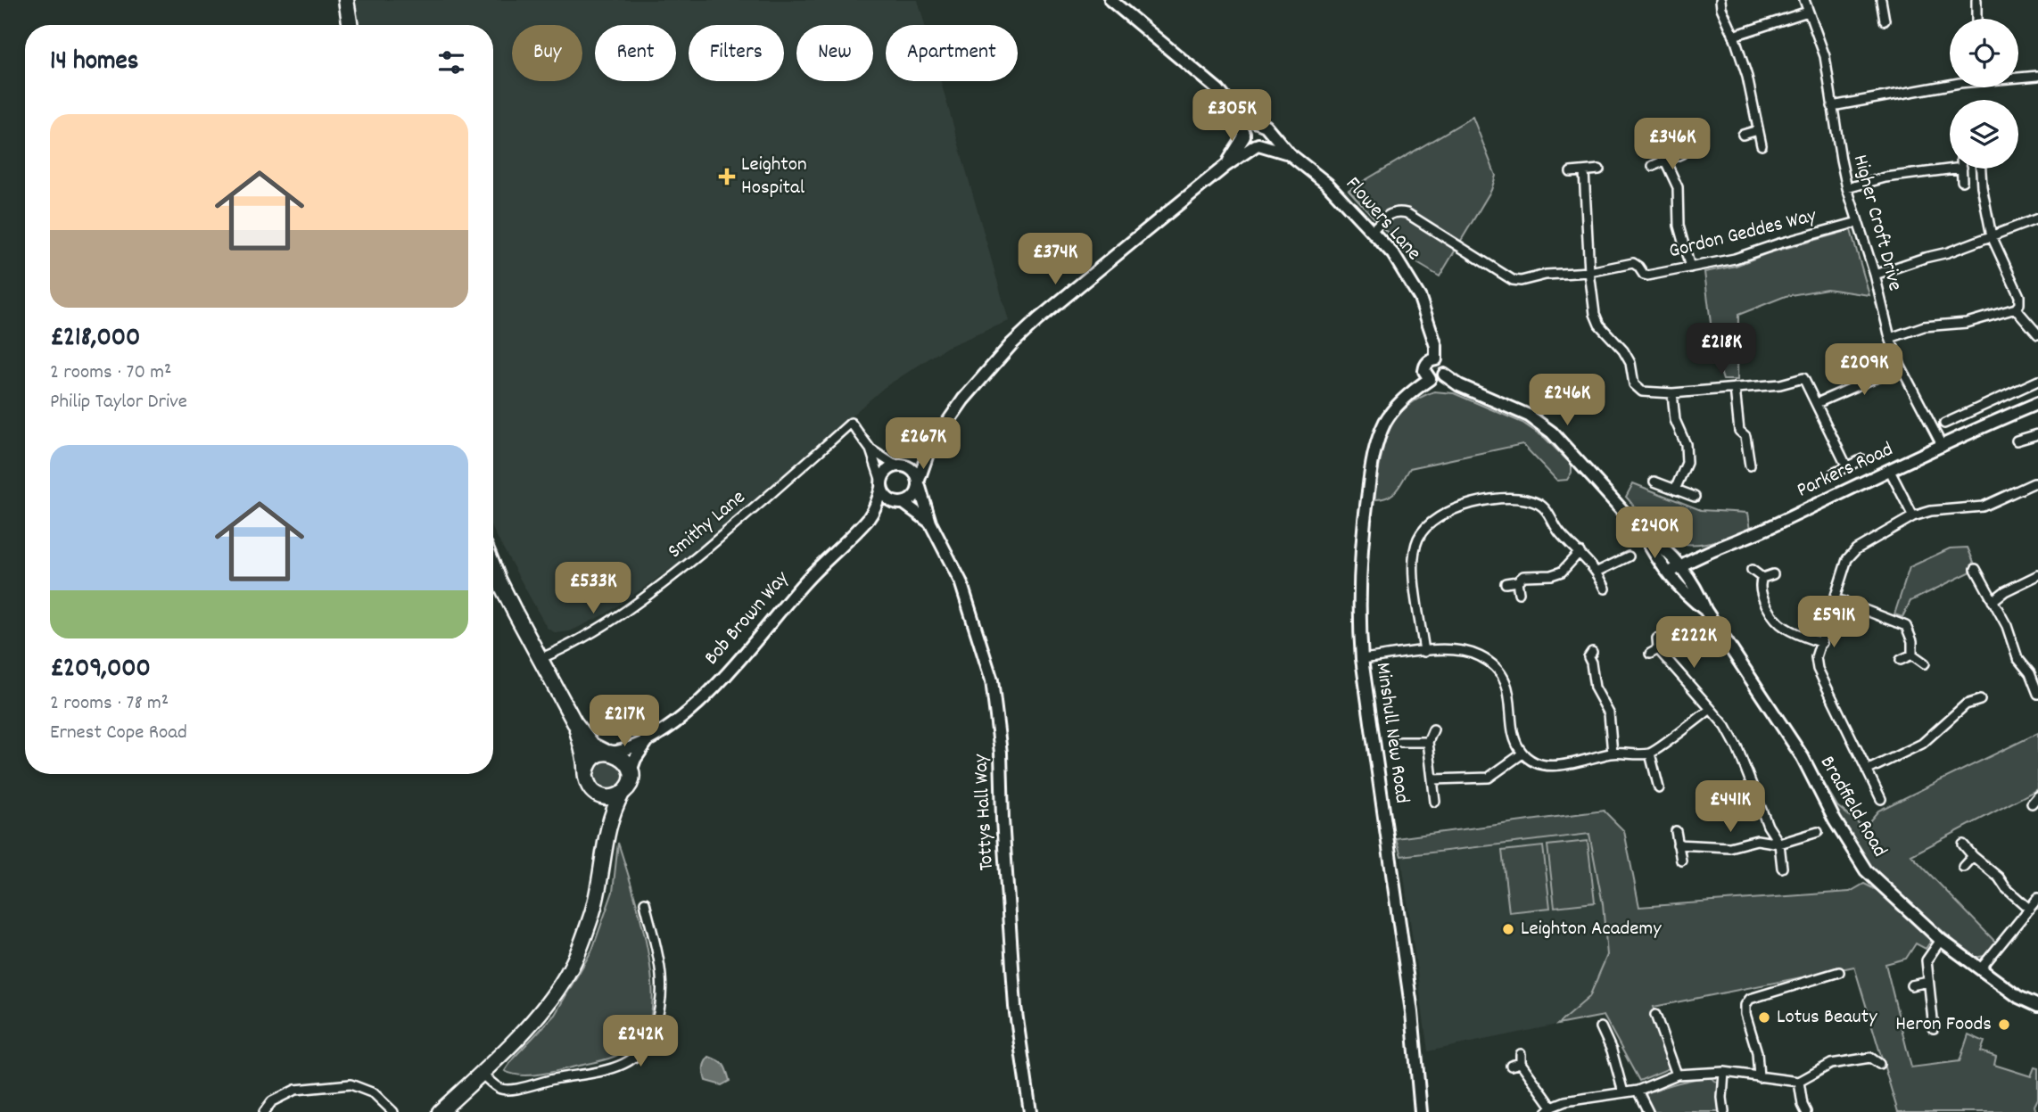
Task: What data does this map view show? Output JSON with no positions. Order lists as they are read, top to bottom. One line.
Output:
{"streets":{"street":["Flowers Lane","Higher Croft Drive","Gordon Geddes Way","Parkers Road","Smithy Lane","Bob Brown Way","Minshull New Road","Bradfield Road","Tottys Hall Way"]},"crossings":[["Flowers Lane","Gordon Geddes Way"],["Flowers Lane","Minshull New Road"],["Flowers Lane","Bradfield Road"],["Higher Croft Drive","Gordon Geddes Way"],["Higher Croft Drive","Parkers Road"],["Parkers Road","Bradfield Road"],["Bob Brown Way","Tottys Hall Way"],["Minshull New Road","Bradfield Road"]],"places":{"health":["Leighton Hospital"],"other":["Leighton Academy","Lotus Beauty","Heron Foods"]},"page":{"chip":["Buy","Rent","Filters","New","Apartment"],"heading":"14 homes","price":["£305K","£346K","£374K","£218K","£209K","£246K","£267K","£240K","£533K","£591K","£222K","£217K","£441K","£242K"],"list":[{"name":"£218,000","note":"2 rooms · 70 m² · Philip Taylor Drive"},{"name":"£209,000","note":"2 rooms · 78 m² · Ernest Cope Road"}]}}
